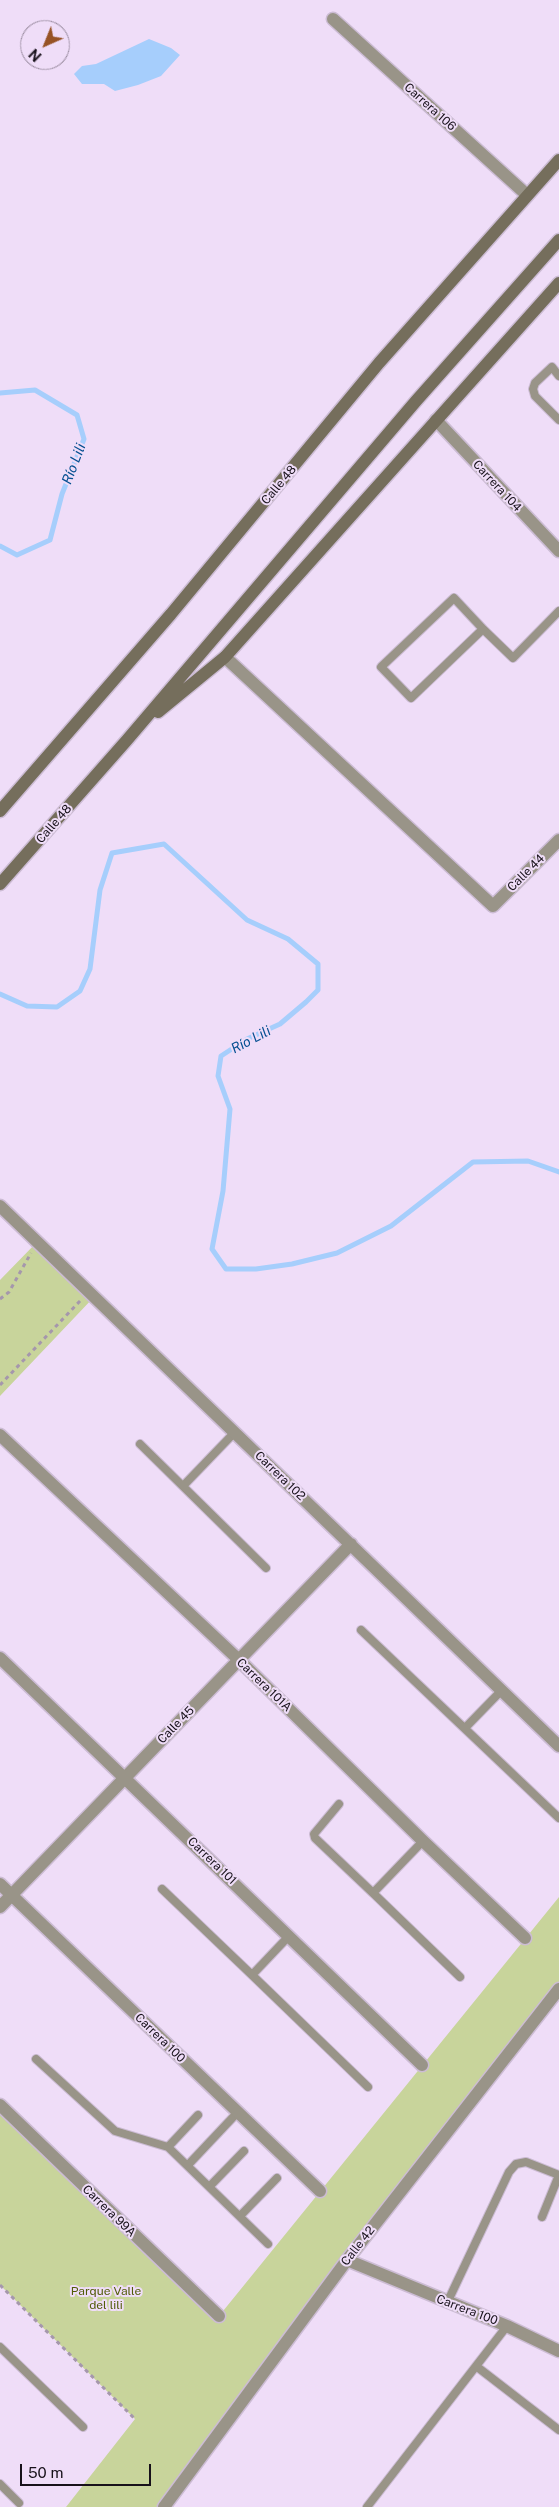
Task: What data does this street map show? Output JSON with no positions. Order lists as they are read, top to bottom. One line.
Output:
{"streets":{"main road":["Calle 48"],"street":["Carrera 106","Carrera 104","Calle 44","Carrera 102","Carrera 101A","Calle 45","Carrera 101","Carrera 100","Carrera 99A","Calle 42"]},"crossings":[["Carrera 106","Calle 48"],["Carrera 102","Calle 45"],["Carrera 101A","Calle 45"],["Calle 45","Carrera 101"],["Calle 45","Carrera 100"],["Carrera 100","Calle 42"]],"water":["Río Lili"],"parks":["Parque Valle del lili"],"scale_bar":"50 m","north":"bottom left"}
